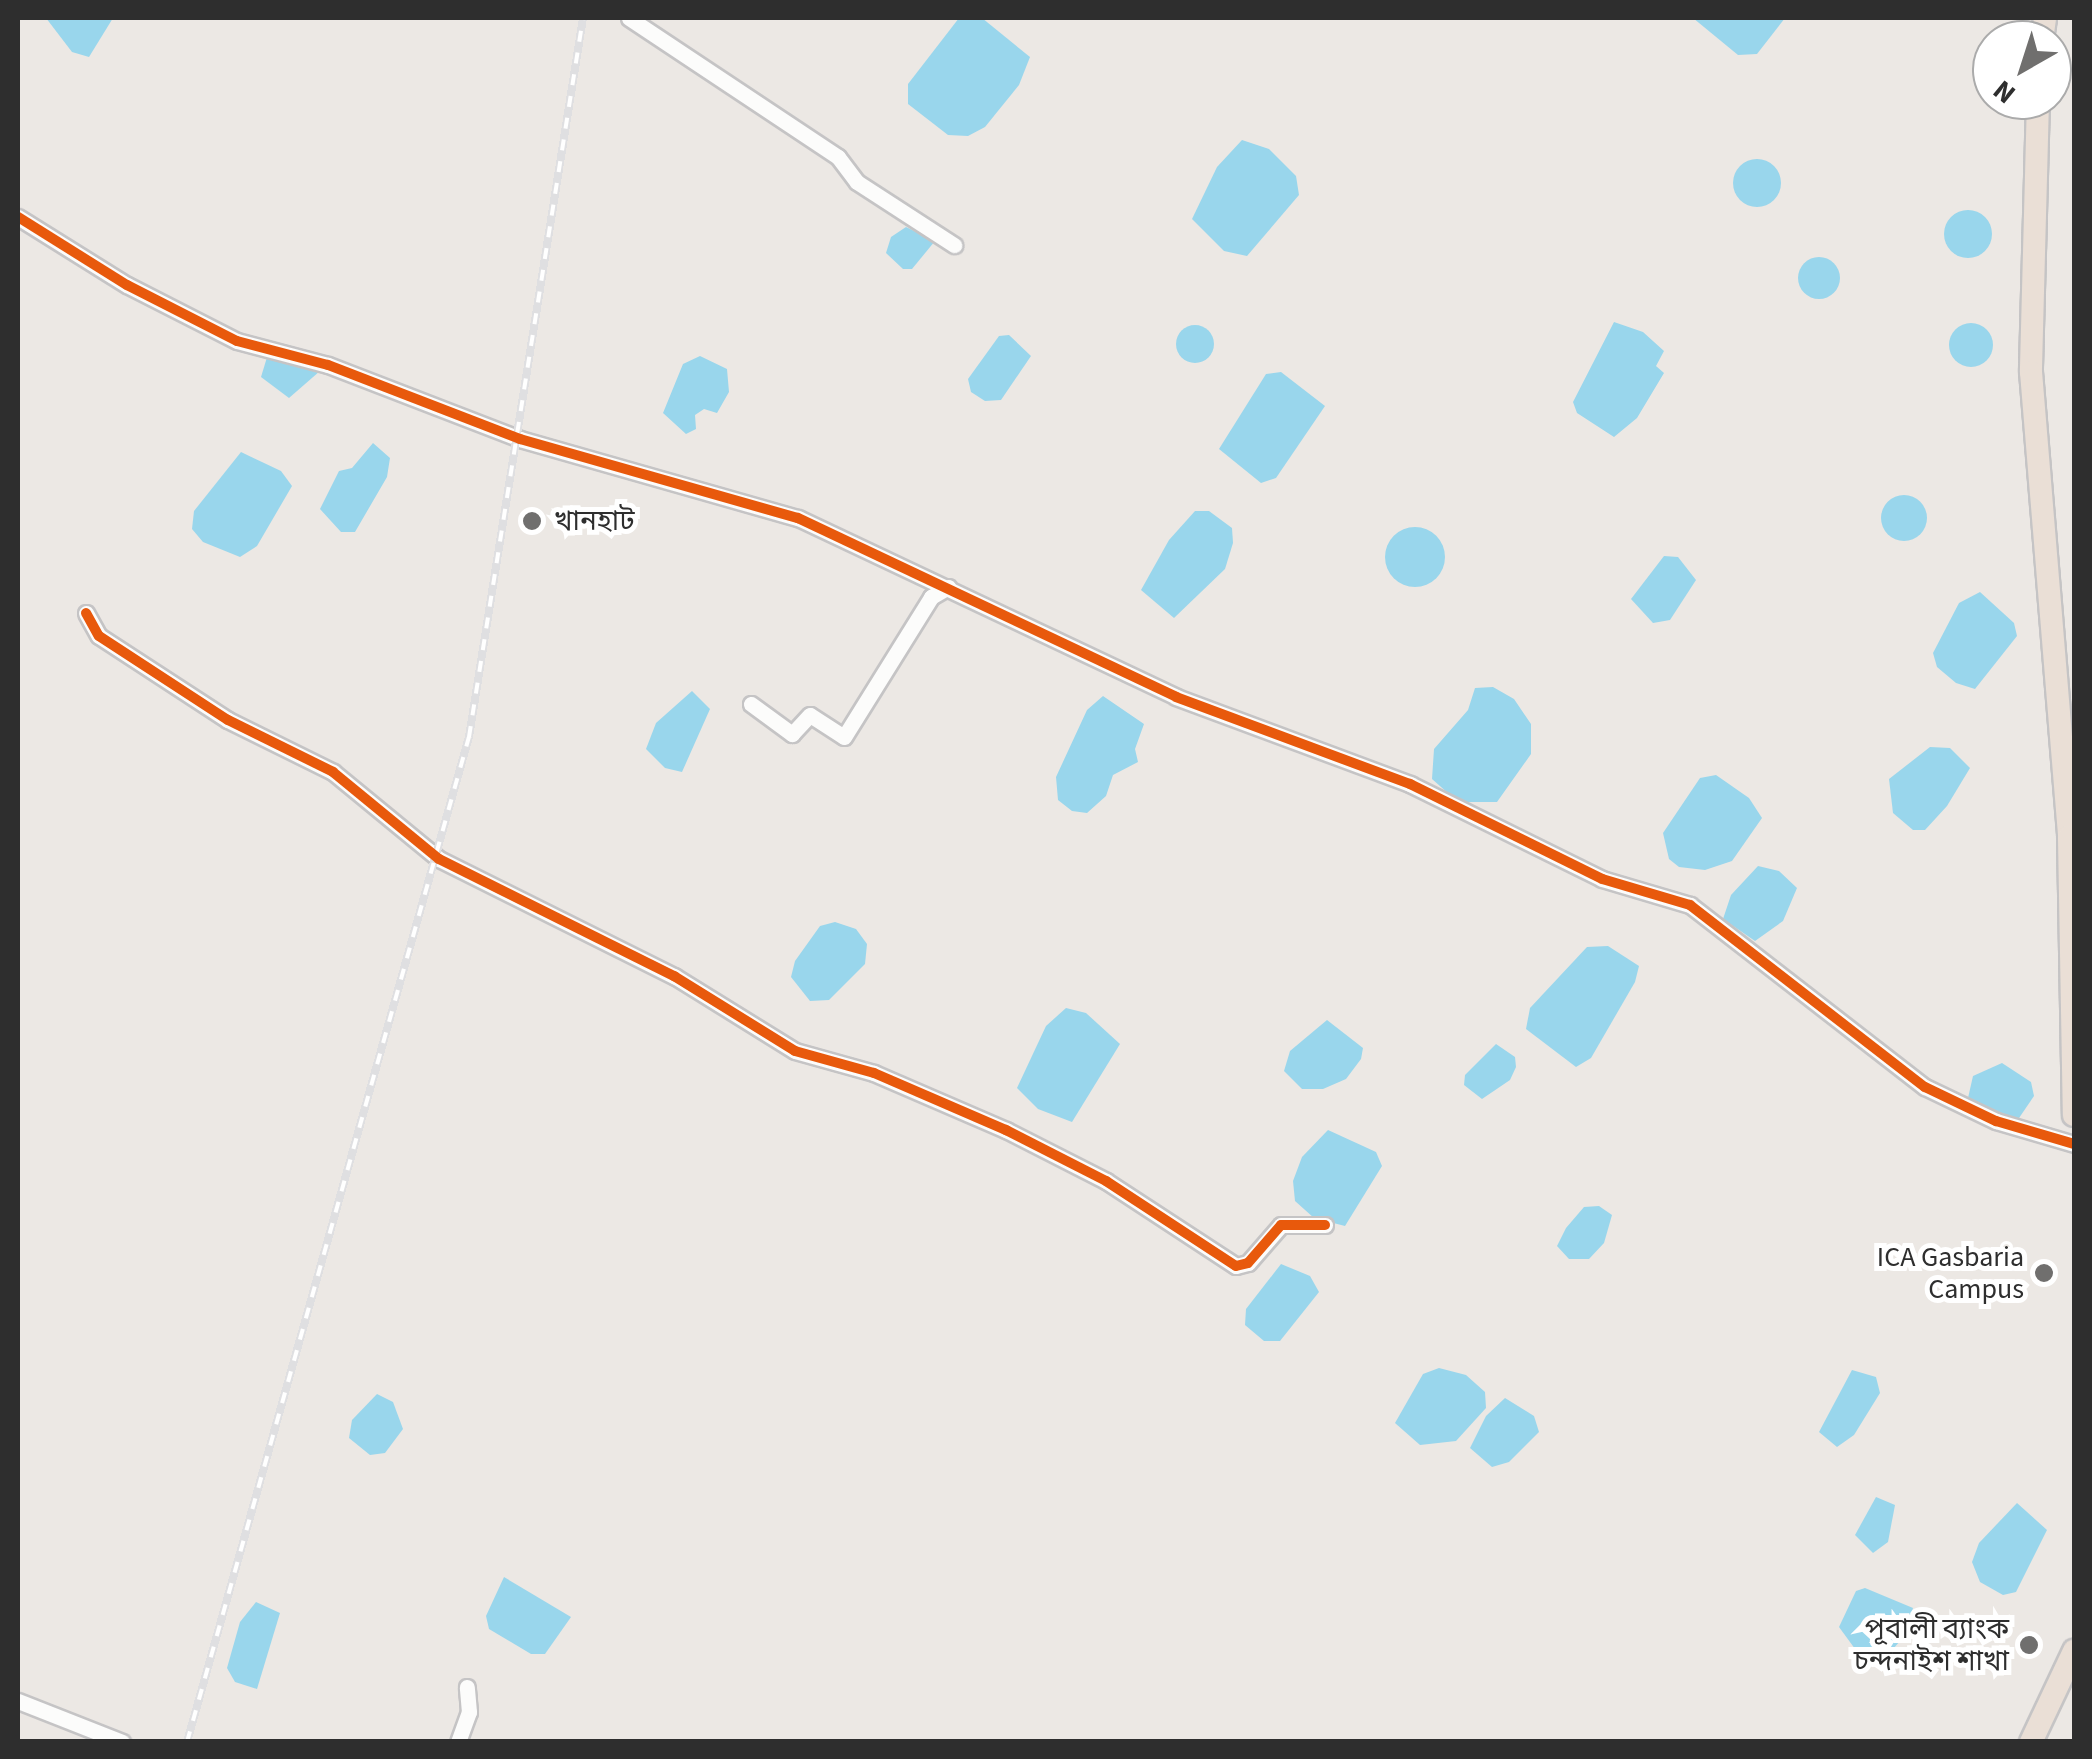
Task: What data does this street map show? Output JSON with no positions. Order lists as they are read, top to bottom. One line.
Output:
{"places":["খানহাট","ICA Gasbaria Campus","পূবালী ব্যাংক চন্দনাইশ শাখা"],"north":"bottom left"}
